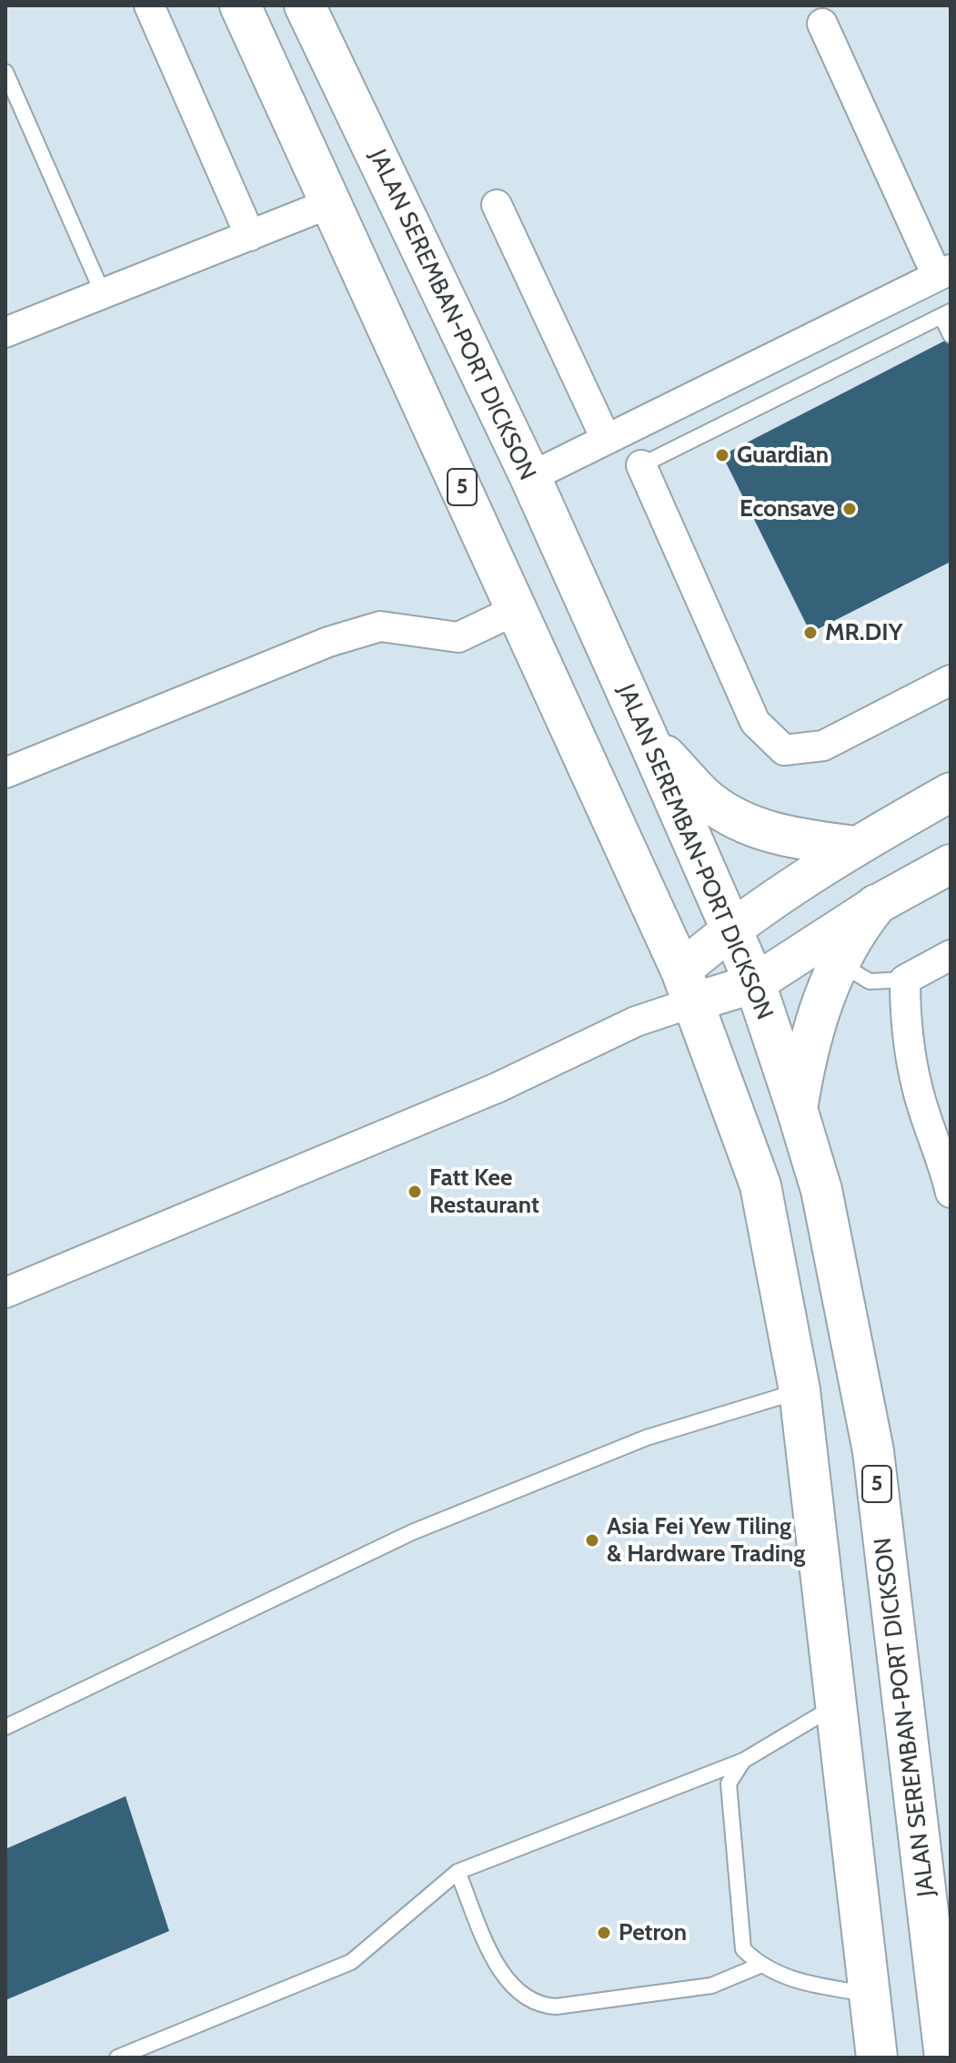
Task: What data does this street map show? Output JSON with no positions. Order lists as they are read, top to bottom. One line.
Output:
{"streets":{"highway":["JALAN SEREMBAN-PORT DICKSON","5"]},"places":["Guardian","Econsave","MR.DIY","Fatt Kee Restaurant","Asia Fei Yew Tiling & Hardware Trading","Petron"]}
